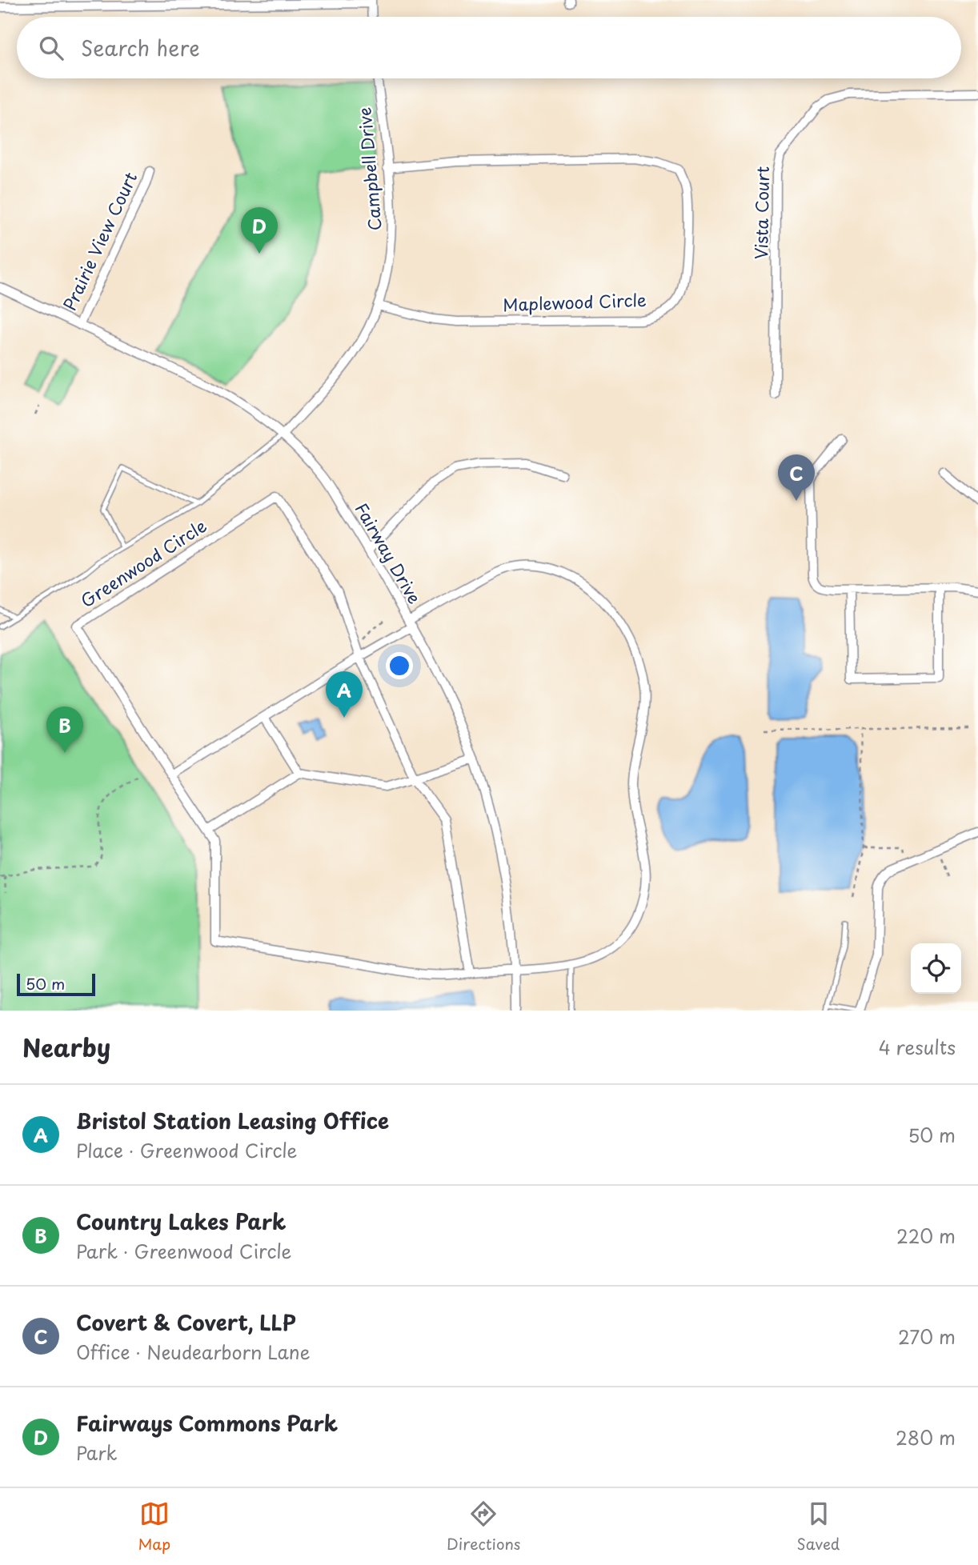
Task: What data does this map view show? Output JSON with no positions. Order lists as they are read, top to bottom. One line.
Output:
{"streets":{"street":["Campbell Drive","Vista Court","Prairie View Court","Maplewood Circle","Fairway Drive","Greenwood Circle"]},"crossings":[["Campbell Drive","Maplewood Circle"],["Campbell Drive","Fairway Drive"],["Prairie View Court","Fairway Drive"],["Fairway Drive","Greenwood Circle"]],"scale_bar":"50 m","page":{"search":"Search here","pins":["D","C","A","B"],"scale":"50 m","heading":["Nearby","4 results"],"list":[{"mark":"A","name":"Bristol Station Leasing Office","note":"Place · Greenwood Circle","value":"50 m"},{"mark":"B","name":"Country Lakes Park","note":"Park · Greenwood Circle","value":"220 m"},{"mark":"C","name":"Covert & Covert, LLP","note":"Office · Neudearborn Lane","value":"270 m"},{"mark":"D","name":"Fairways Commons Park","note":"Park","value":"280 m"}],"nav":["Map","Directions","Saved"]}}
